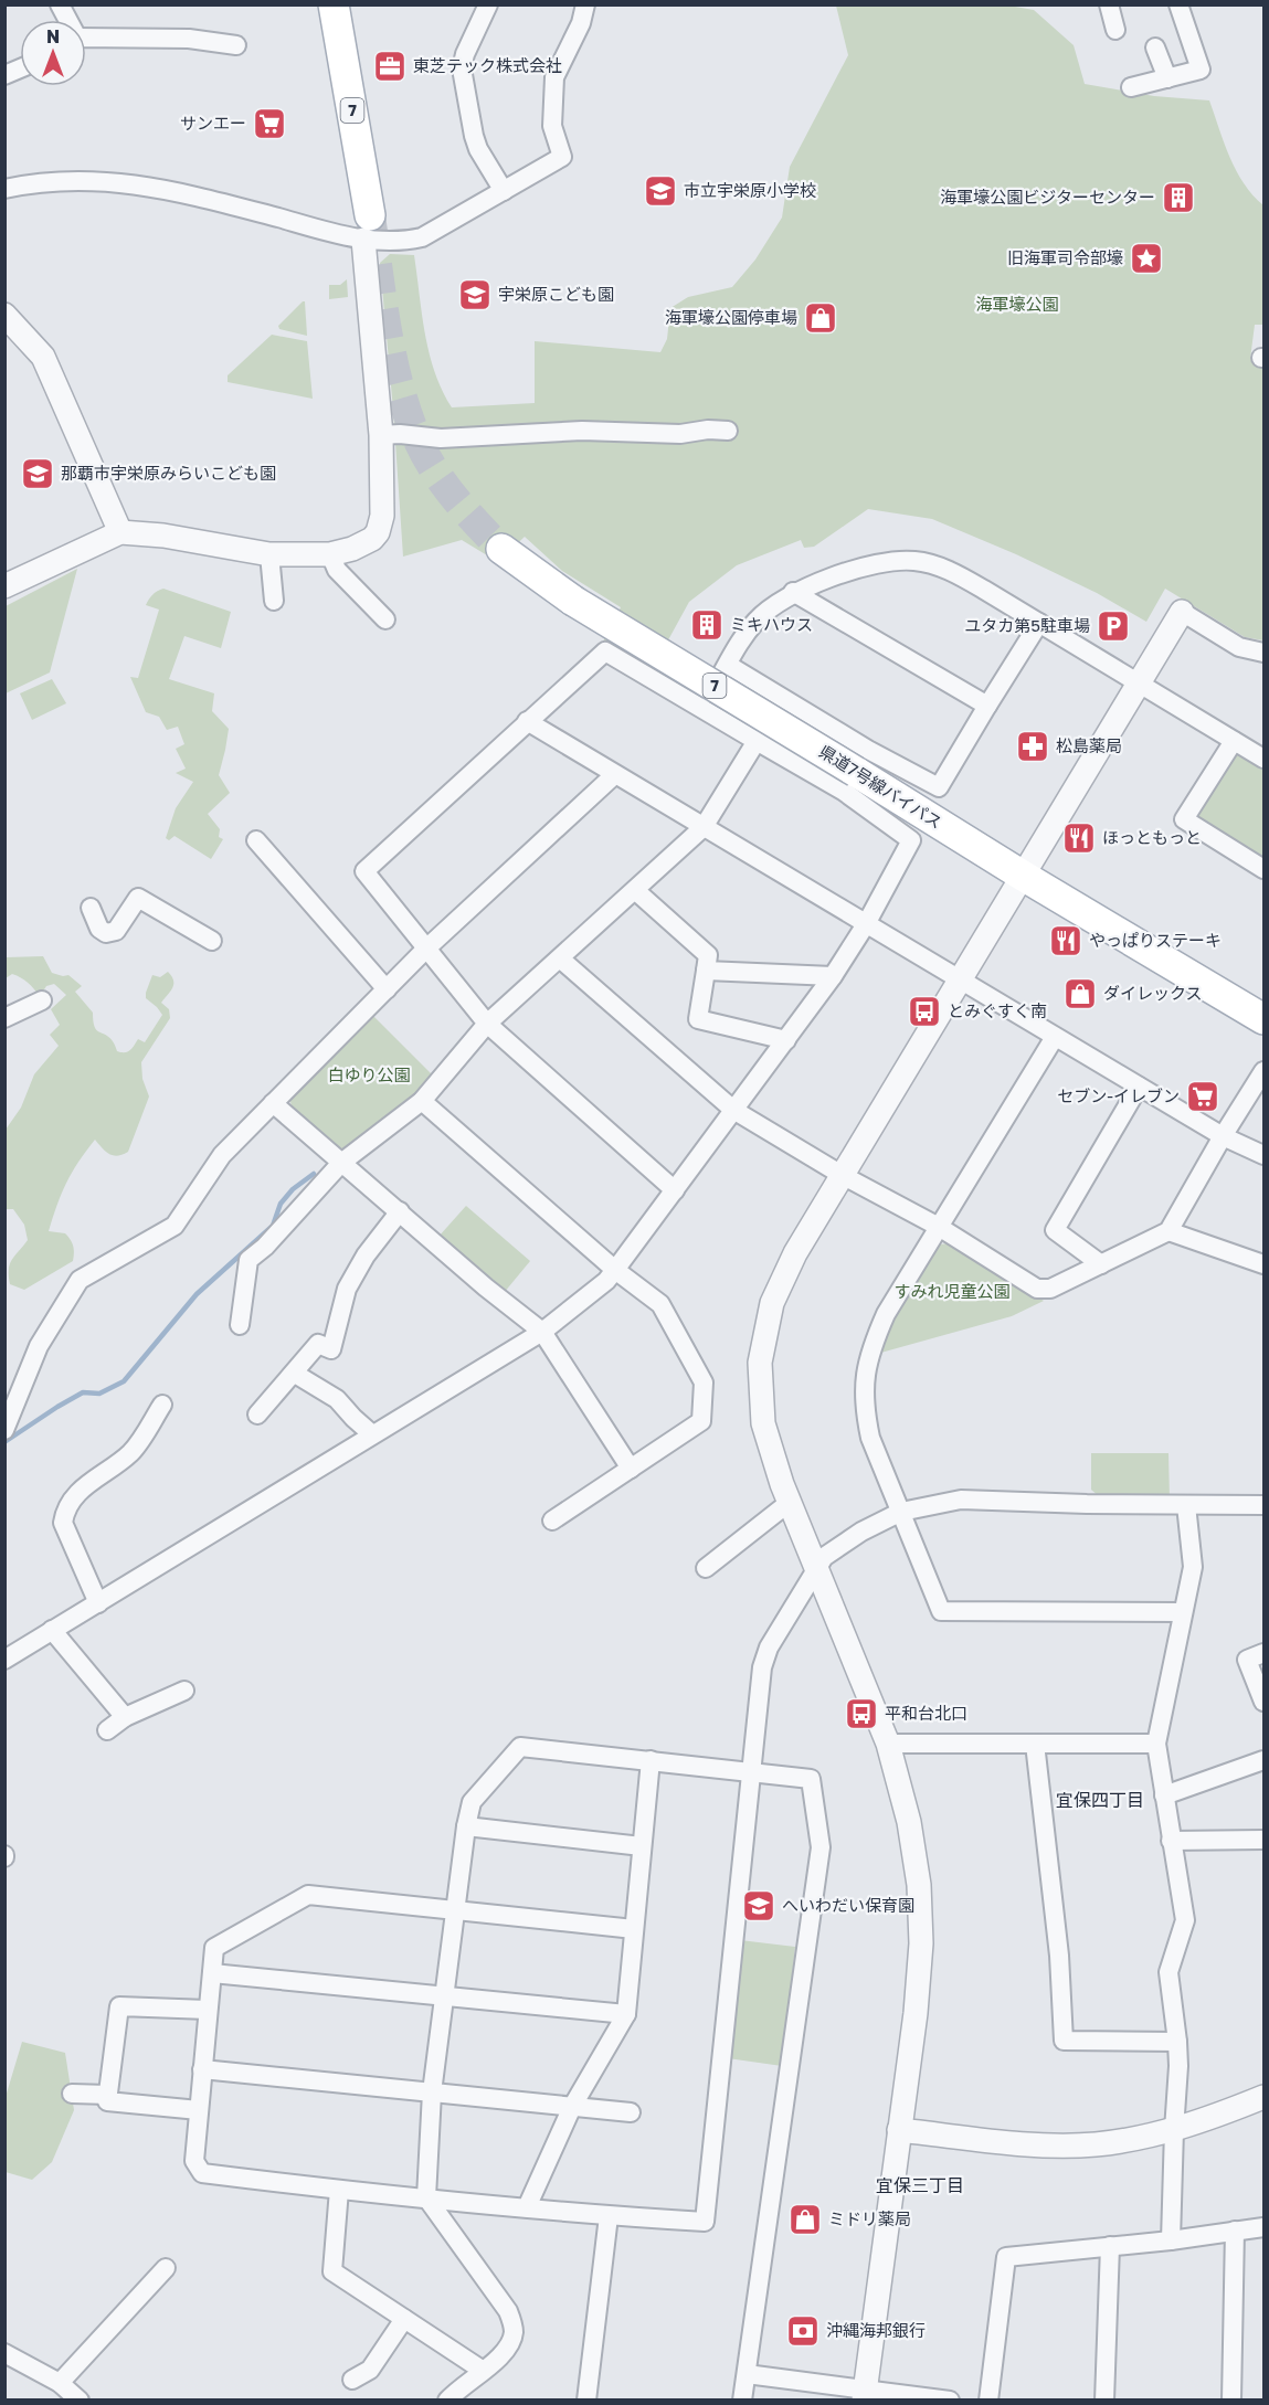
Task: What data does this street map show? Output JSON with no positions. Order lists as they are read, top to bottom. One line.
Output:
{"streets":{"main road":["7","県道7号線バイパス"]},"districts":["宜保四丁目","宜保三丁目"],"parks":["海軍壕公園","白ゆり公園","すみれ児童公園"],"places":{"office":["東芝テック株式会社"],"supermarket":["サンエー","セブン-イレブン"],"school or university":["市立宇栄原小学校","宇栄原こども園","那覇市宇栄原みらいこども園","へいわだい保育園"],"building":["海軍壕公園ビジターセンター","ミキハウス"],"place":["旧海軍司令部壕"],"shop":["海軍壕公園停車場","ダイレックス","ミドリ薬局"],"parking":["ユタカ第5駐車場"],"pharmacy":["松島薬局"],"restaurant":["ほっともっと","やっぱりステーキ"],"bus stop":["とみぐすく南","平和台北口"],"bank":["沖縄海邦銀行"]},"north":"top"}
